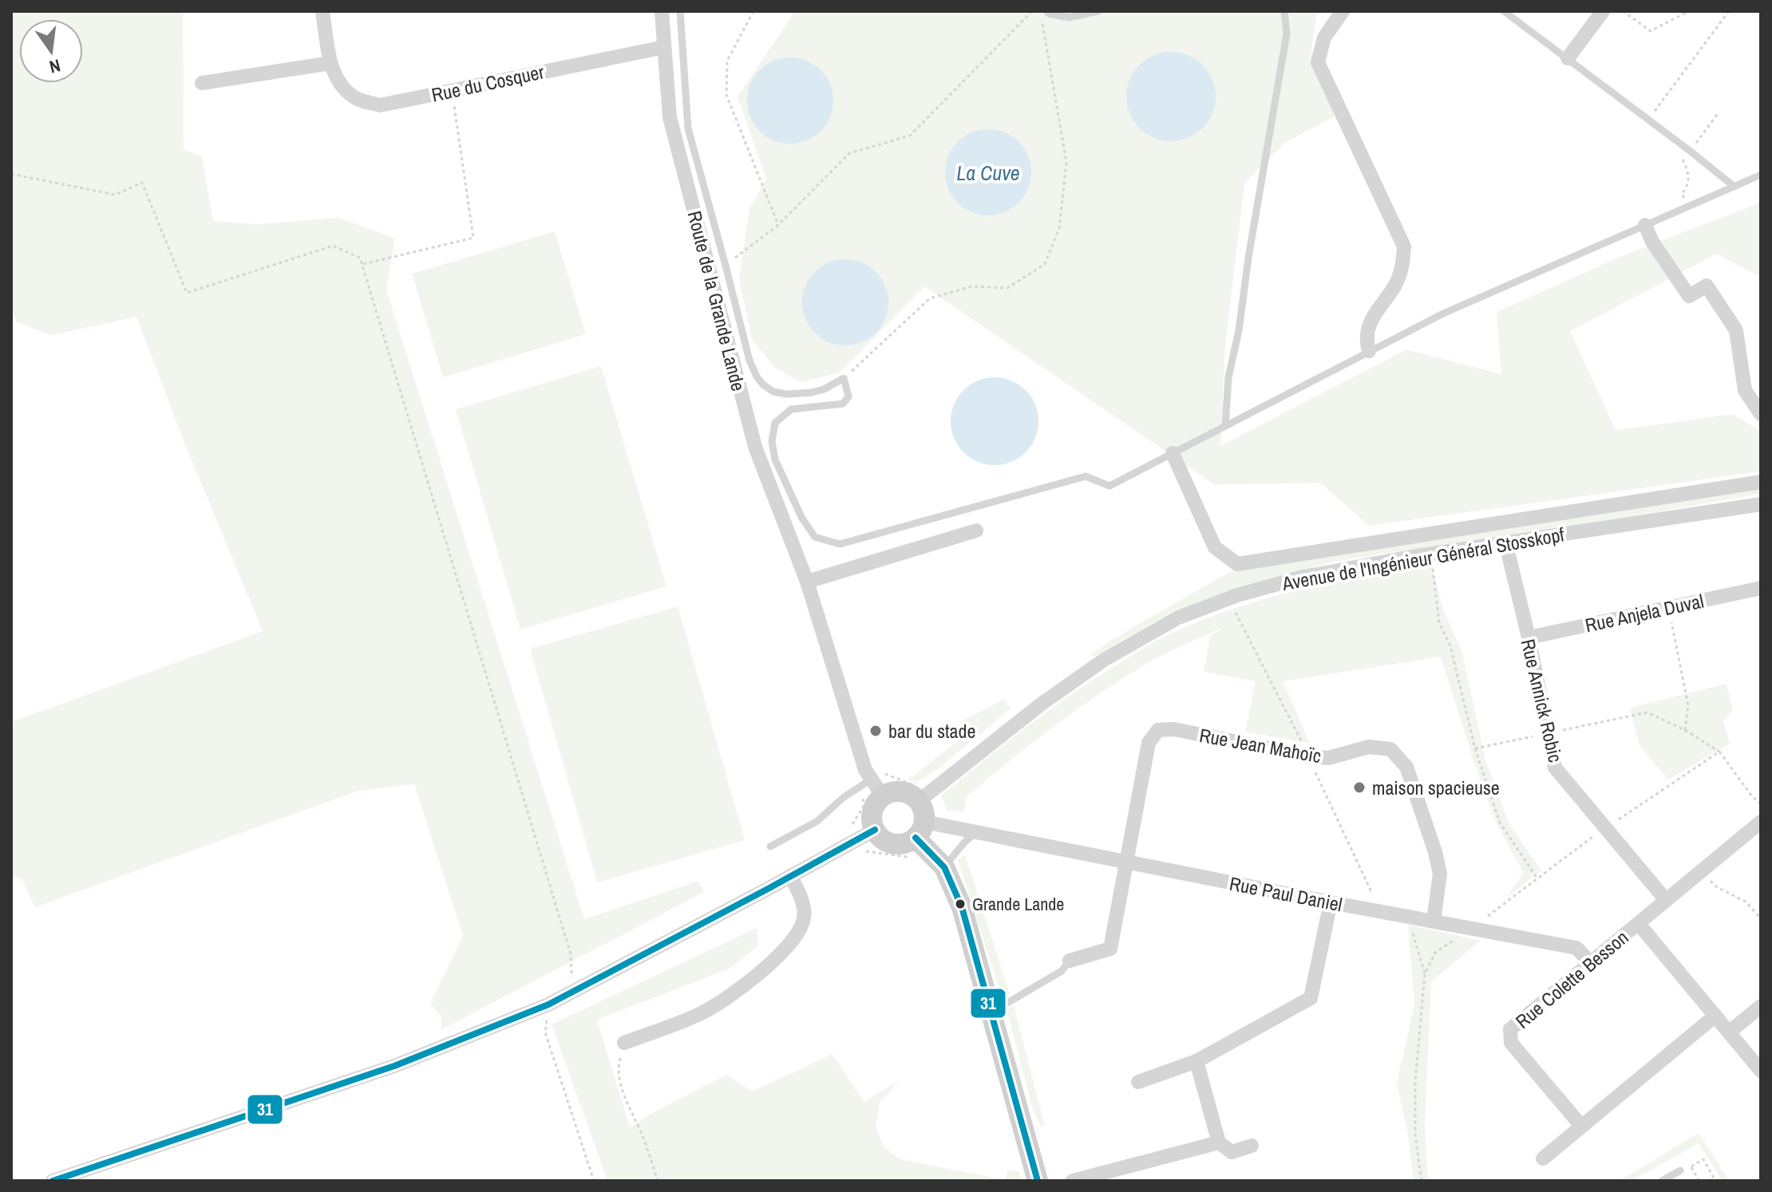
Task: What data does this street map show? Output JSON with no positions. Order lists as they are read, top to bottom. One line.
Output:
{"streets":{"street":["Rue du Cosquer","Route de la Grande Lande","Avenue de l'Ingénieur Général Stosskopf","Rue Anjela Duval","Rue Annick Robic","Rue Jean Mahoïc","Rue Paul Daniel","Rue Colette Besson"]},"crossings":[["Rue du Cosquer","Route de la Grande Lande"],["Avenue de l'Ingénieur Général Stosskopf","Rue Annick Robic"],["Rue Anjela Duval","Rue Annick Robic"],["Rue Jean Mahoïc","Rue Paul Daniel"],["Rue Paul Daniel","Rue Colette Besson"]],"water":["La Cuve"],"places":["bar du stade","maison spacieuse","Grande Lande"],"lines":["transit line 31"],"north":"bottom"}
